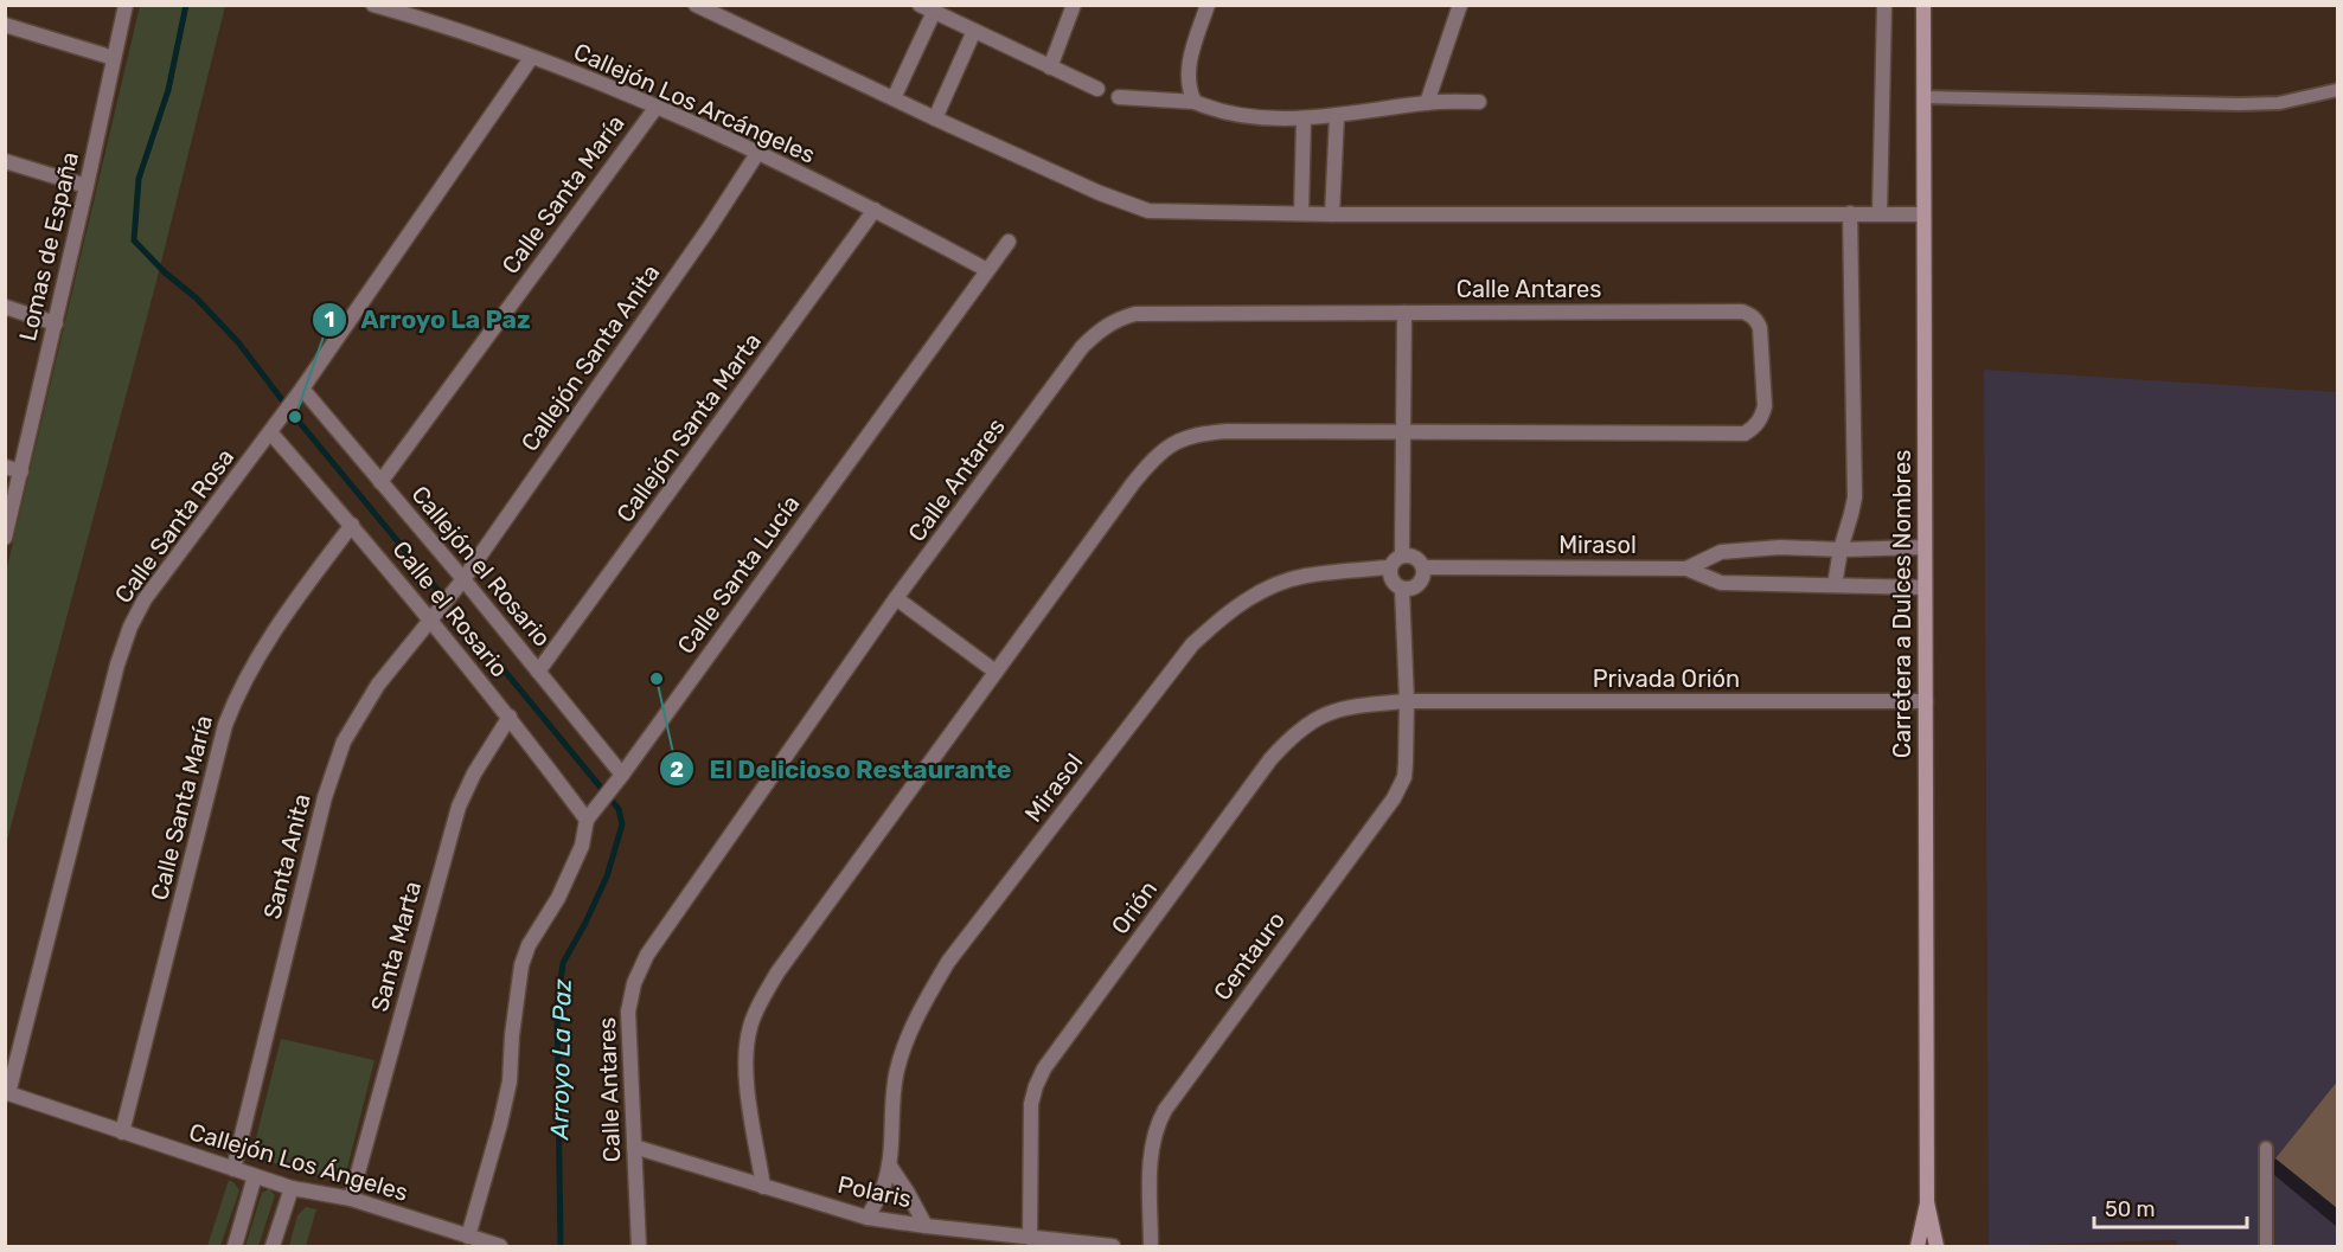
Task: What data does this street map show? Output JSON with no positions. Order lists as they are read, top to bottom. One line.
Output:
{"streets":{"main road":["Carretera a Dulces Nombres"],"street":["Callejón Los Arcángeles","Calle Santa María","Lomas de España","Calle Antares","Callejón Santa Anita","Callejón Santa Marta","Calle Santa Rosa","Mirasol","Callejón el Rosario","Calle Santa Lucía","Calle el Rosario","Privada Orión","Santa Anita","Orión","Santa Marta","Centauro","Callejón Los Ángeles","Polaris"]},"crossings":[["Callejón Los Arcángeles","Calle Santa María"],["Callejón Los Arcángeles","Callejón Santa Anita"],["Callejón Los Arcángeles","Callejón Santa Marta"],["Callejón Los Arcángeles","Calle Santa Rosa"],["Callejón Los Arcángeles","Calle Santa Lucía"],["Calle Santa María","Callejón el Rosario"],["Calle Santa María","Calle el Rosario"],["Calle Santa María","Callejón Los Ángeles"],["Calle Antares","Polaris"],["Callejón Santa Anita","Callejón el Rosario"],["Callejón Santa Anita","Santa Anita"],["Callejón Santa Marta","Callejón el Rosario"],["Calle Santa Rosa","Callejón el Rosario"],["Calle Santa Rosa","Calle el Rosario"],["Calle Santa Rosa","Callejón Los Ángeles"],["Mirasol","Carretera a Dulces Nombres"],["Mirasol","Centauro"],["Mirasol","Polaris"],["Callejón el Rosario","Calle Santa Lucía"],["Callejón el Rosario","Santa Anita"],["Calle Santa Lucía","Calle el Rosario"],["Calle Santa Lucía","Callejón Los Ángeles"],["Carretera a Dulces Nombres","Privada Orión"],["Calle el Rosario","Santa Anita"],["Calle el Rosario","Santa Marta"],["Privada Orión","Orión"],["Privada Orión","Centauro"],["Santa Anita","Callejón Los Ángeles"],["Orión","Centauro"],["Orión","Polaris"],["Santa Marta","Callejón Los Ángeles"]],"water":["Arroyo La Paz"],"places":["Arroyo La Paz","El Delicioso Restaurante"],"scale_bar":"50 m"}
